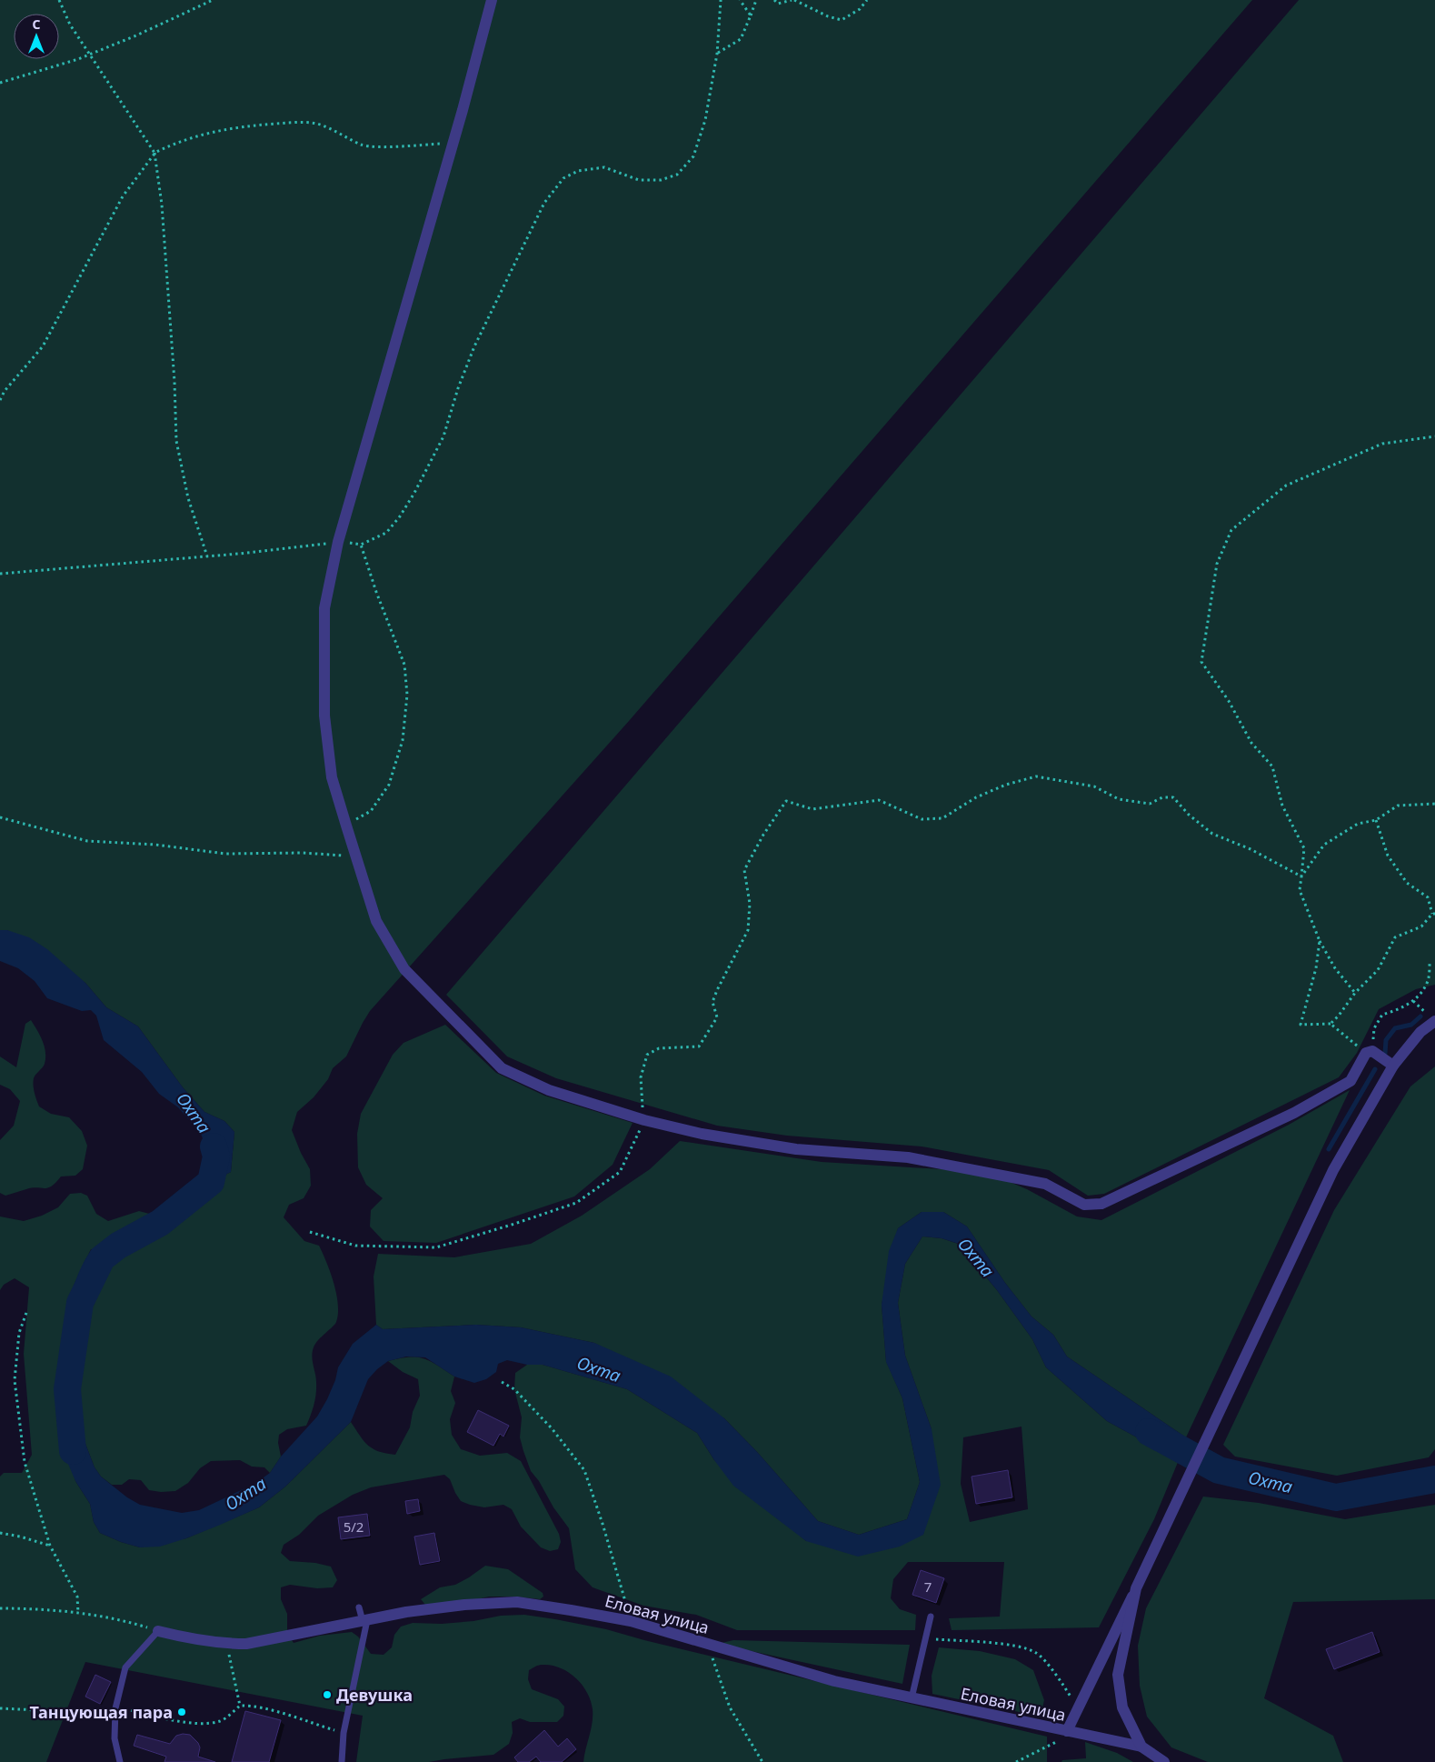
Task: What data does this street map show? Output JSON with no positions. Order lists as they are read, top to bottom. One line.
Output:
{"streets":{"street":["Еловая улица"]},"water":["Охта"],"places":["Девушка","Танцующая пара"],"house_numbers":["5/2","7"],"north":"top"}
